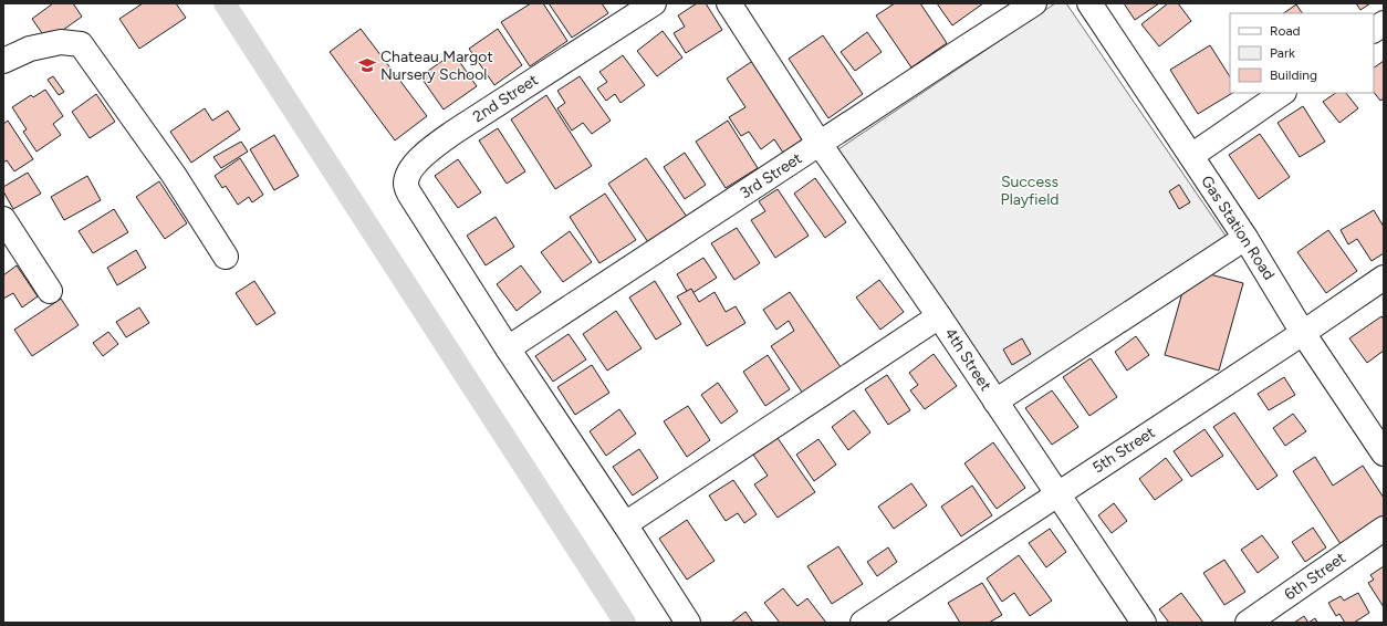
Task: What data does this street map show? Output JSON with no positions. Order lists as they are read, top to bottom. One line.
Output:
{"streets":{"street":["2nd Street","3rd Street","Gas Station Road","4th Street","5th Street","6th Street"]},"crossings":[["2nd Street","3rd Street"],["Gas Station Road","4th Street"],["Gas Station Road","5th Street"]],"parks":["Success Playfield"],"places":{"school or university":["Chateau Margot Nursery School"]},"legend":["Road","Park","Building"]}
